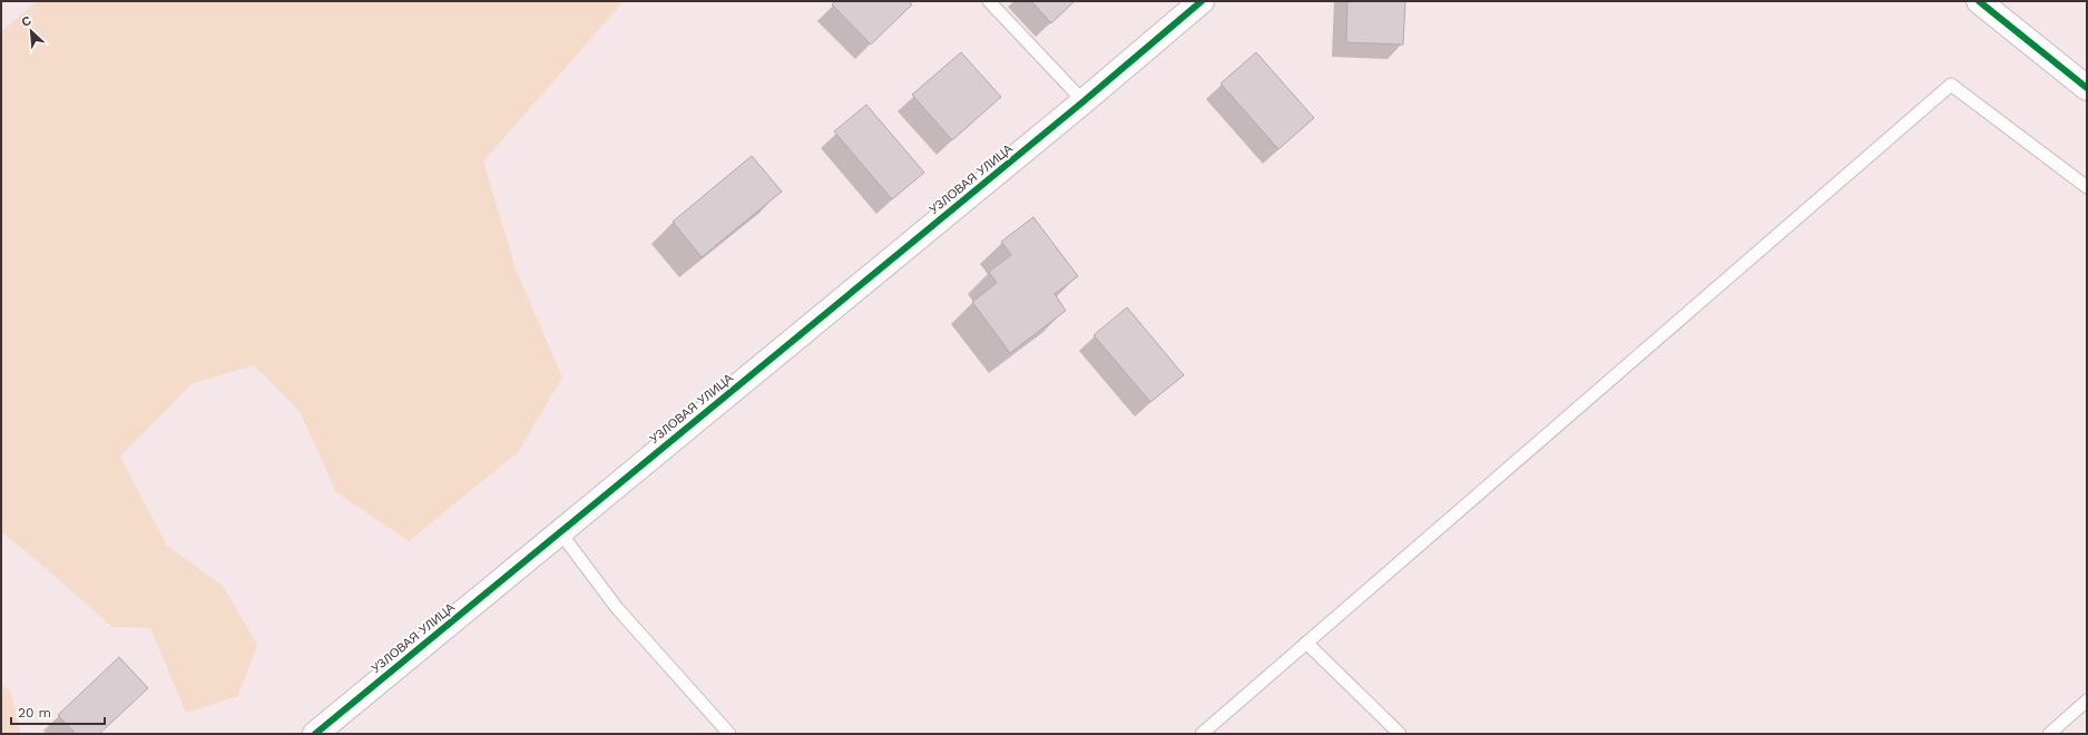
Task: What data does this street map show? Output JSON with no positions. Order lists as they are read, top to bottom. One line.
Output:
{"streets":{"street":["УЗЛОВАЯ УЛИЦА"]},"scale_bar":"20 m","north":"top left"}
